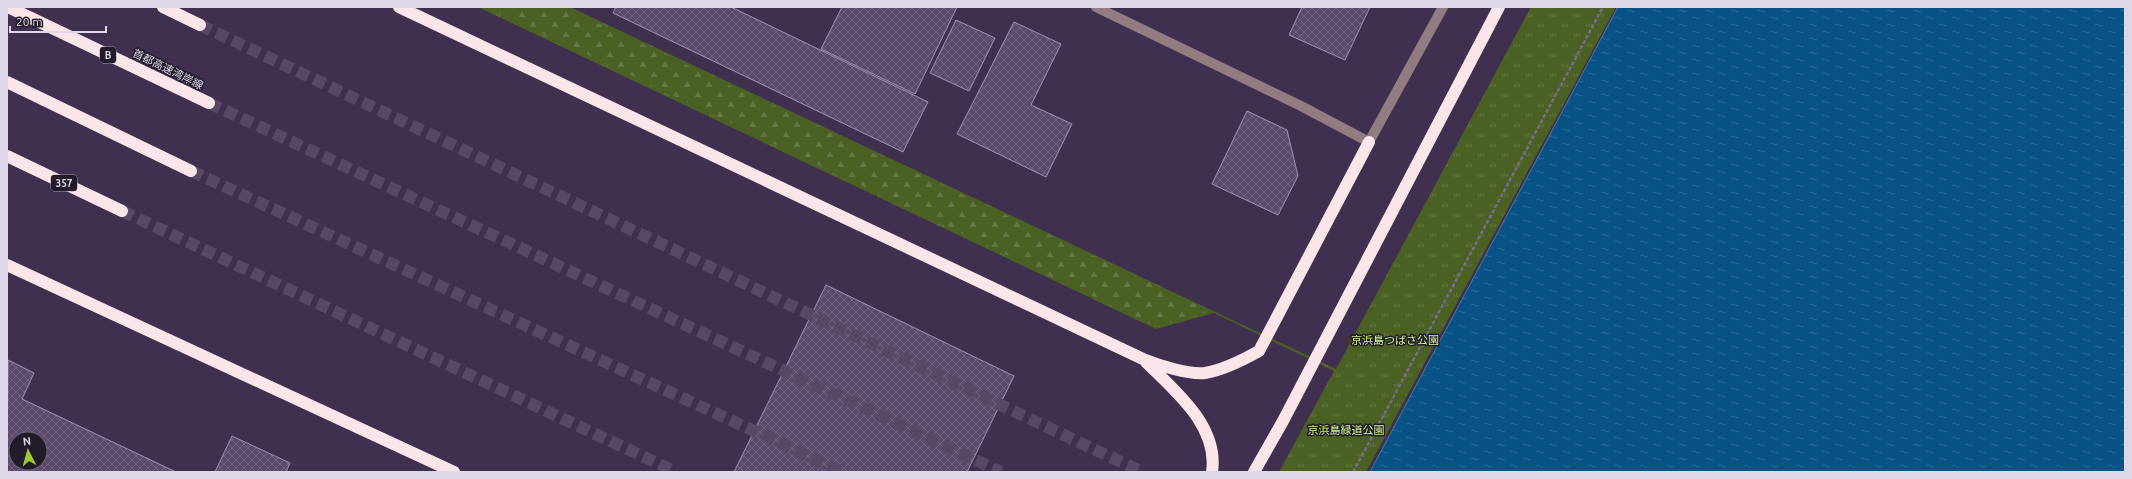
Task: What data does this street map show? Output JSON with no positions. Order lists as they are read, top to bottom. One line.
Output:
{"streets":{"highway":["B","首都高速湾岸線","357"]},"parks":["京浜島つばさ公園","京浜島緑道公園"],"scale_bar":"20 m","north":"top"}
